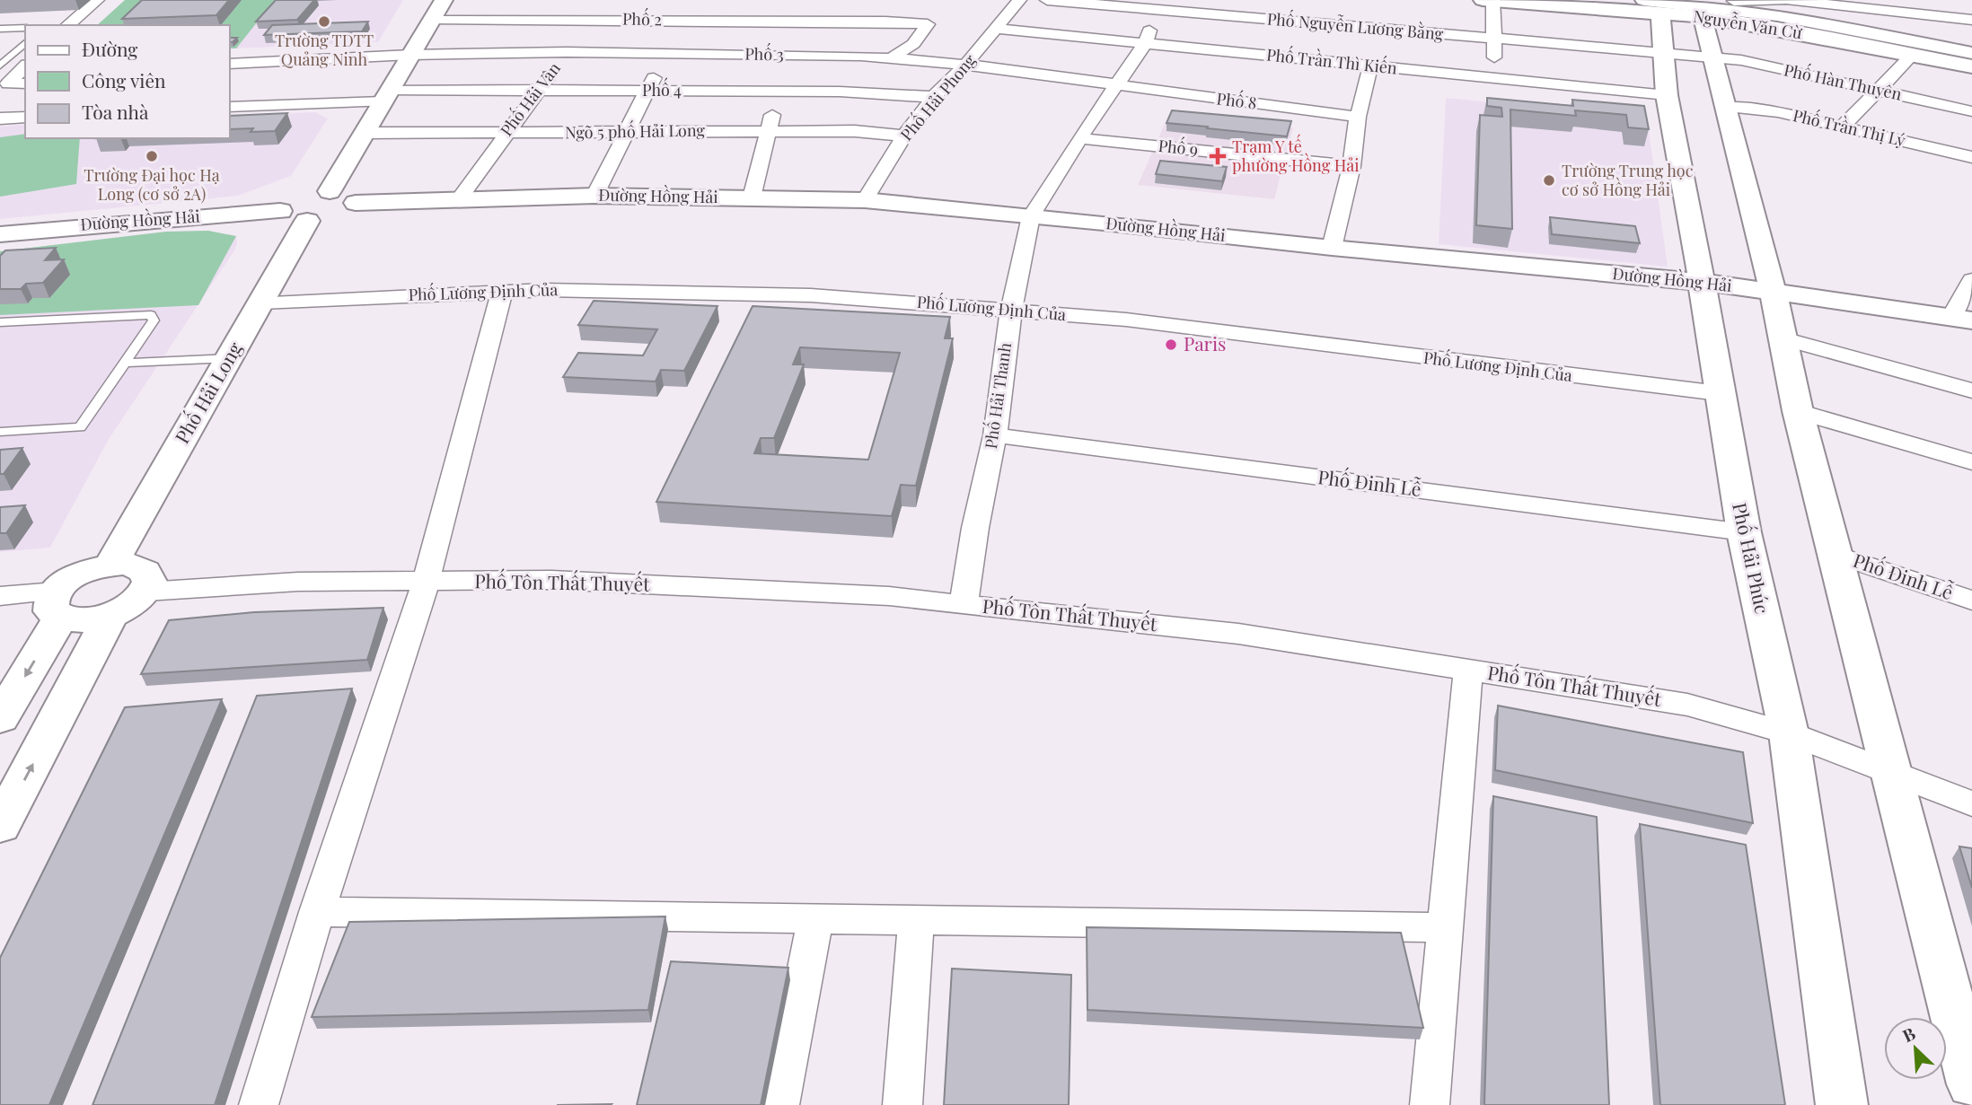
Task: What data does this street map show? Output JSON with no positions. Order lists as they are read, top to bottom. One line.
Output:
{"streets":{"street":["Phố 2","Nguyễn Văn Cừ","Phố Nguyễn Lương Bằng","Phố 3","Phố Trần Thì Kiến","Phố Hàn Thuyên","Phố 4","Phố Hải Phong","Phố Hải Vân","Phố 8","Phố Trần Thị Lý","Ngõ 5 phố Hải Long","Phố 9","Đường Hồng Hải","Phố Lương Định Của","Phố Hải Long","Phố Hải Thanh","Phố Đinh Lễ","Phố Hải Phúc","Phố Tôn Thất Thuyết"]},"crossings":[["Phố 2","Phố 3"],["Phố 2","Phố Hải Vân"],["Phố 2","Phố Hải Long"],["Nguyễn Văn Cừ","Phố Hải Phúc"],["Phố Nguyễn Lương Bằng","Phố Hàn Thuyên"],["Phố Nguyễn Lương Bằng","Phố Hải Thanh"],["Phố Nguyễn Lương Bằng","Phố Hải Phúc"],["Phố 3","Phố Hải Phong"],["Phố 3","Phố Hải Vân"],["Phố 3","Phố 8"],["Phố 3","Phố Hải Long"],["Phố 3","Phố Hải Thanh"],["Phố Trần Thì Kiến","Phố Hải Phong"],["Phố Trần Thì Kiến","Phố Hải Thanh"],["Phố Trần Thì Kiến","Phố Hải Phúc"],["Phố Hàn Thuyên","Phố Hải Phúc"],["Phố 4","Phố Hải Phong"],["Phố 4","Phố Hải Vân"],["Phố 4","Phố Hải Long"],["Phố Hải Phong","Ngõ 5 phố Hải Long"],["Phố Hải Phong","Đường Hồng Hải"],["Phố Hải Vân","Ngõ 5 phố Hải Long"],["Phố Hải Vân","Đường Hồng Hải"],["Phố 8","Phố Hải Thanh"],["Ngõ 5 phố Hải Long","Phố Hải Long"],["Phố 9","Phố Hải Thanh"],["Đường Hồng Hải","Phố Hải Long"],["Đường Hồng Hải","Phố Hải Thanh"],["Đường Hồng Hải","Phố Hải Phúc"],["Phố Lương Định Của","Phố Hải Long"],["Phố Lương Định Của","Phố Hải Thanh"],["Phố Lương Định Của","Phố Hải Phúc"],["Phố Hải Thanh","Phố Đinh Lễ"],["Phố Hải Thanh","Phố Tôn Thất Thuyết"],["Phố Đinh Lễ","Phố Hải Phúc"],["Phố Hải Phúc","Phố Tôn Thất Thuyết"]],"places":{"other":["Trường TDTT Quảng Ninh","Trường Đại học Hạ Long (cơ sở 2A)","Trường Trung học cơ sở Hồng Hải","Paris"],"health":["Trạm Y tế phường Hồng Hải"]},"legend":["Đường","Công viên","Tòa nhà"],"north":"top left"}
